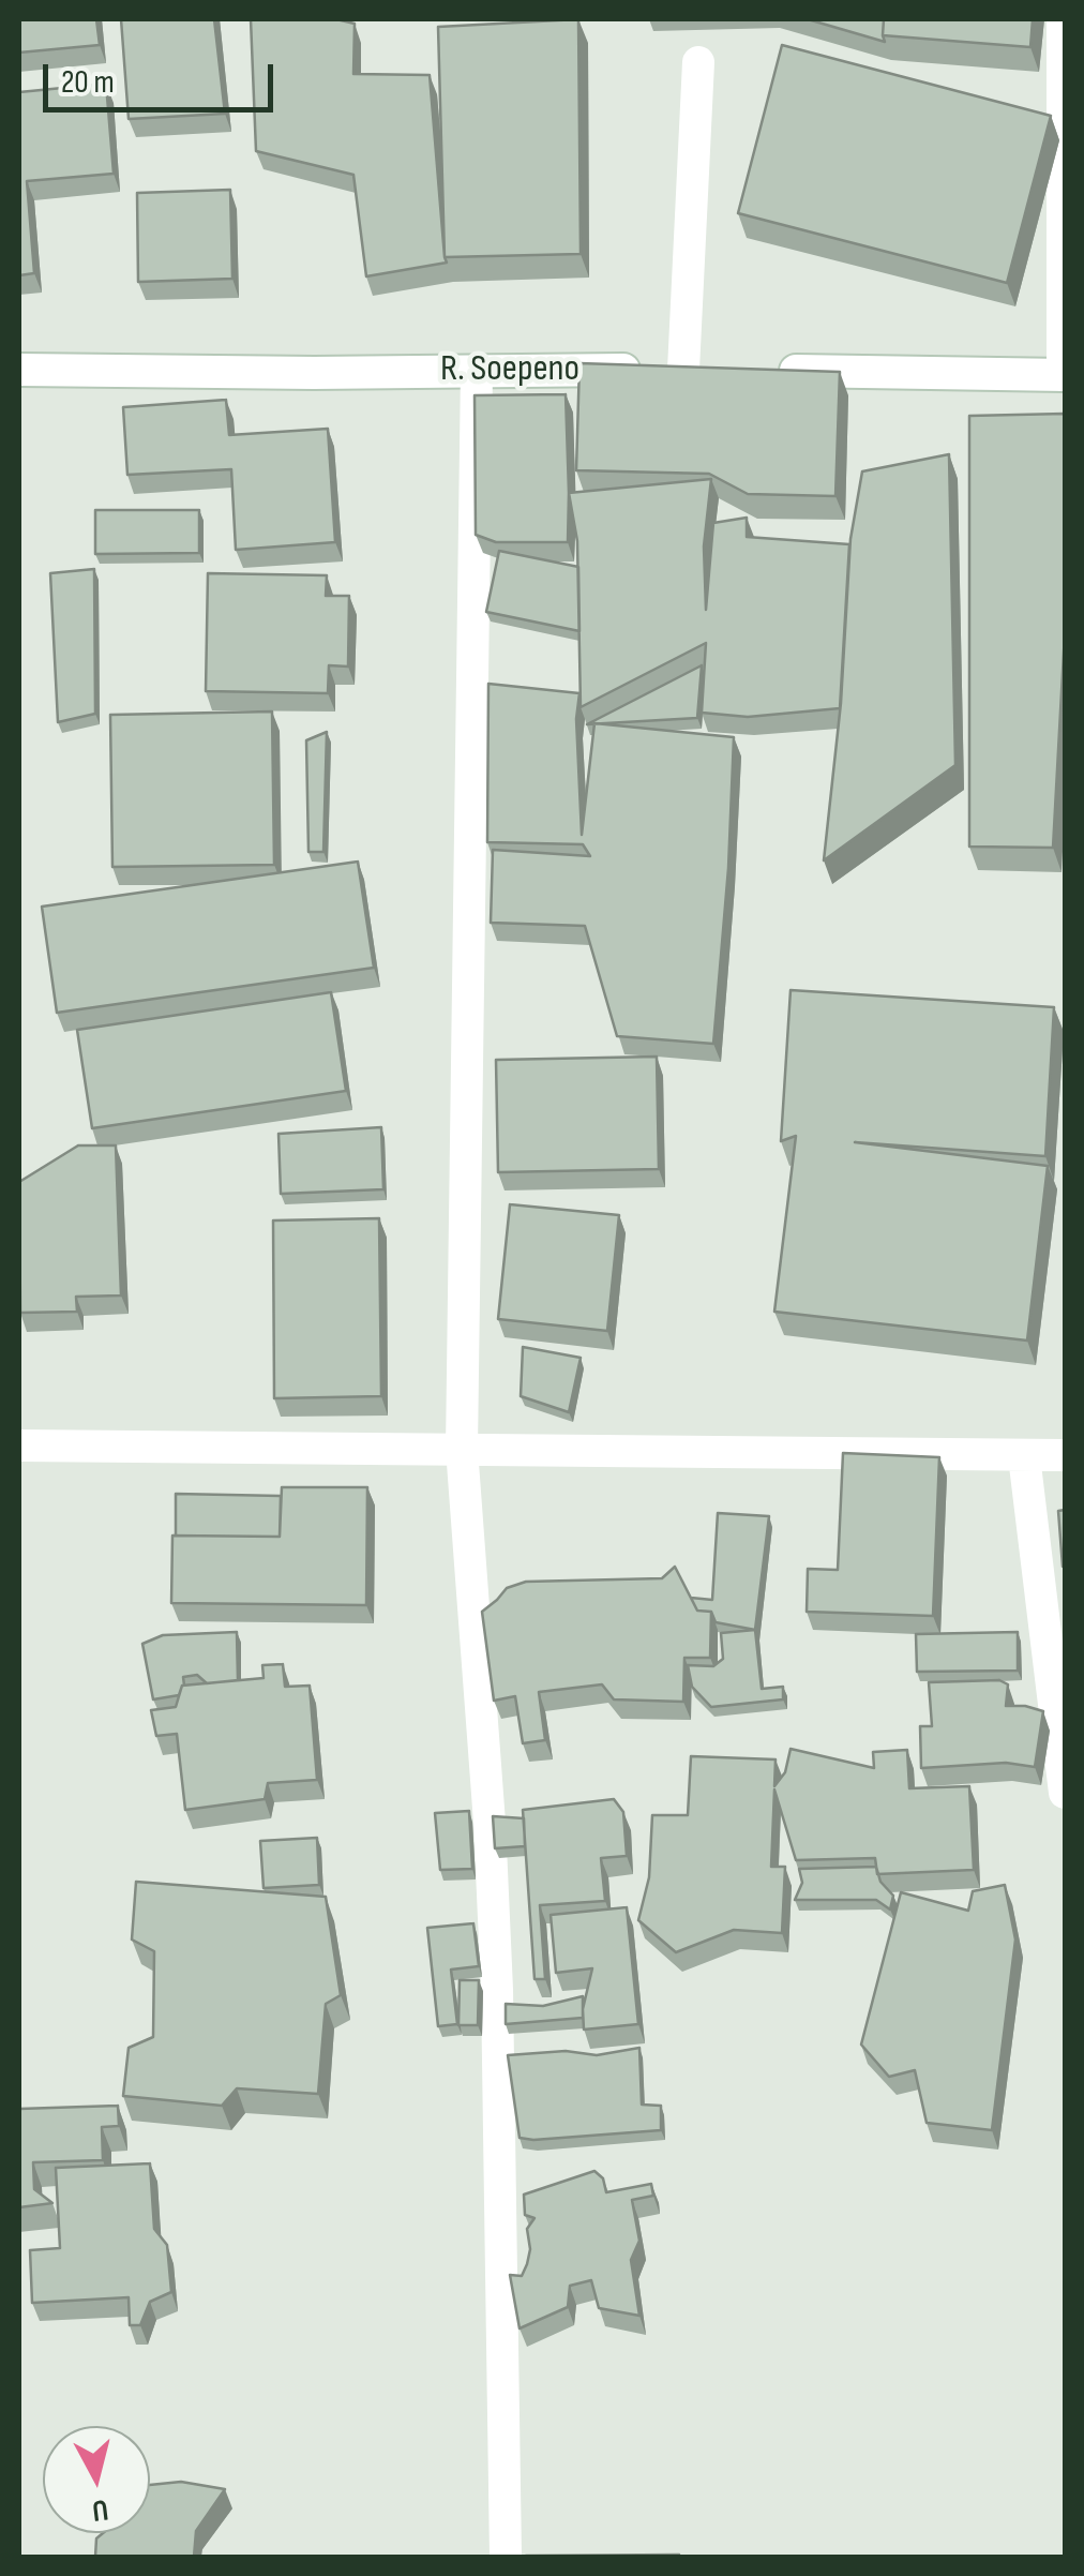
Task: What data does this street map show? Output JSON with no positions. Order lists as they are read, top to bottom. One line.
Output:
{"streets":{"street":["R. Soepeno"]},"scale_bar":"20 m","north":"bottom"}
